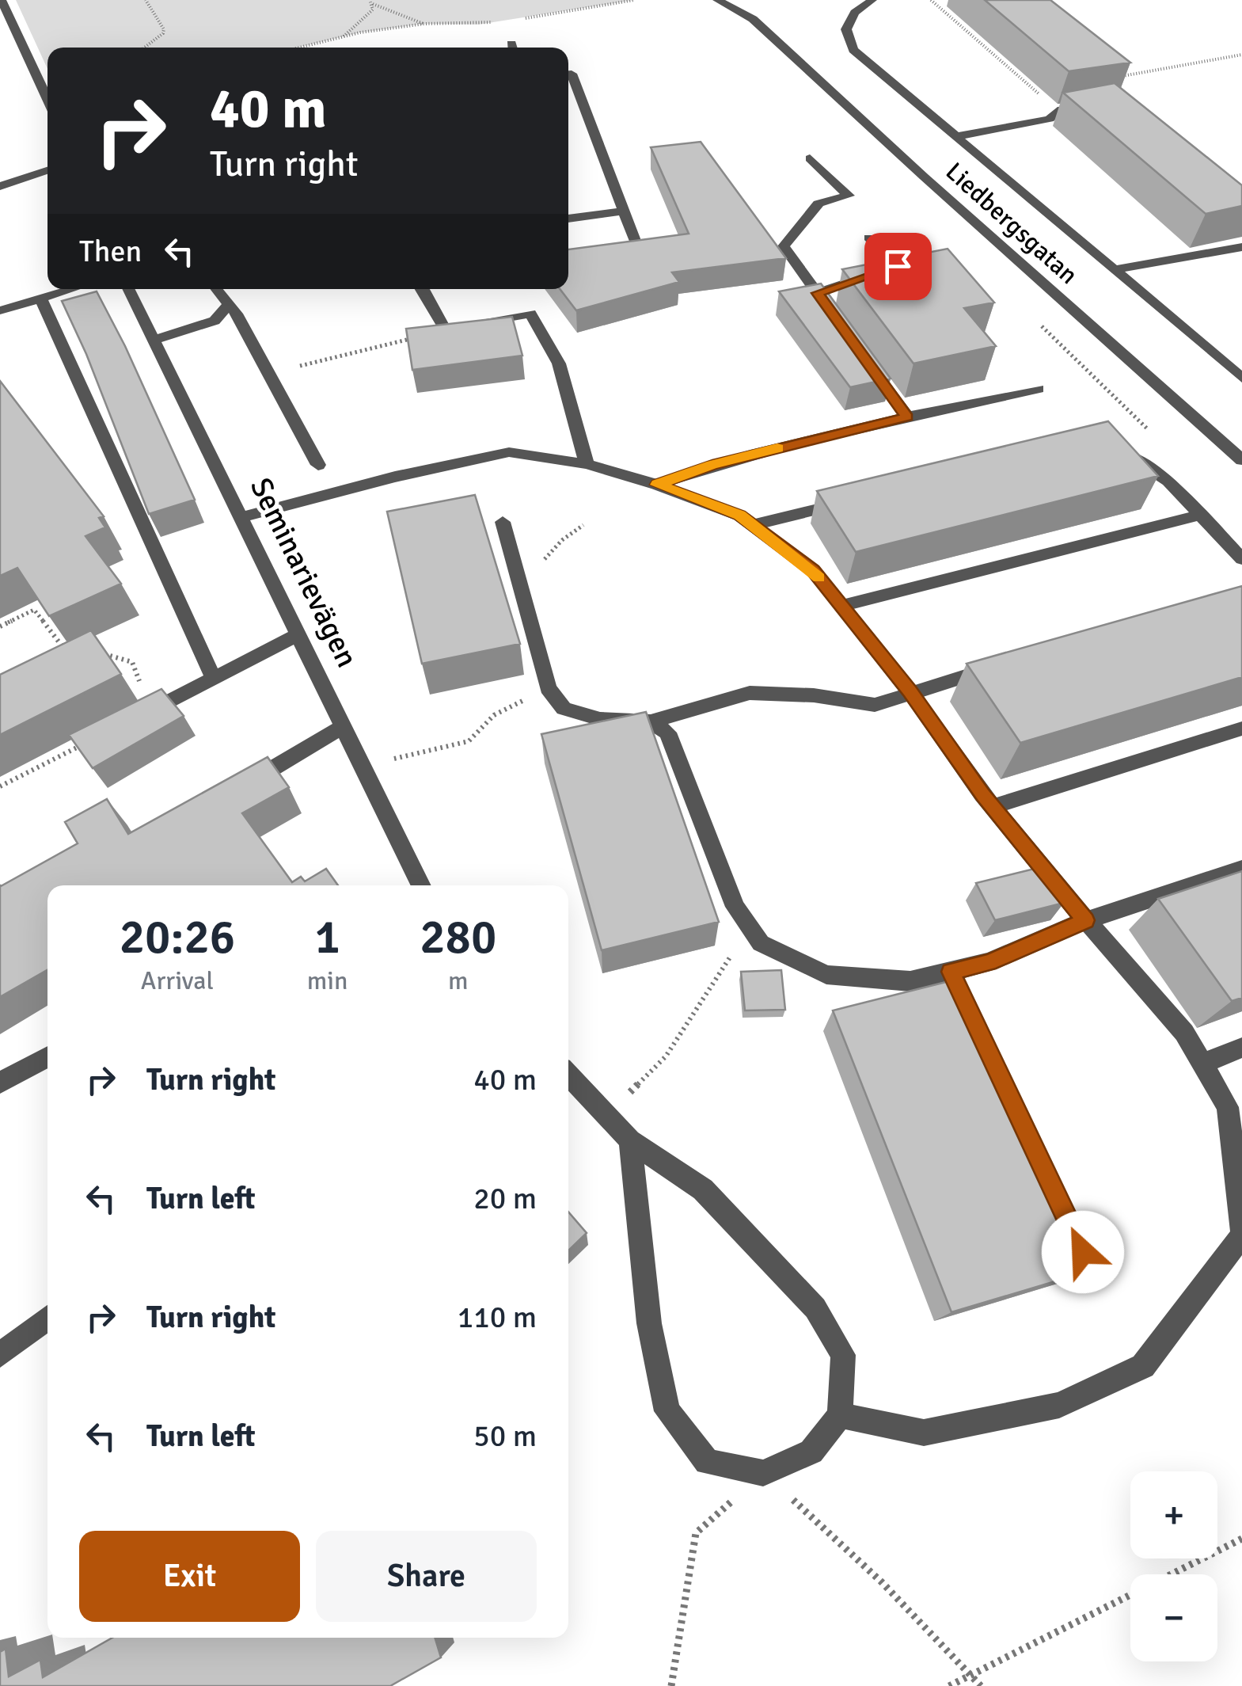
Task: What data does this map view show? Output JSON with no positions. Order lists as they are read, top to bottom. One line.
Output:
{"streets":{"street":["Liedbergsgatan","Seminarievägen"]},"page":{"turn":["40 m","Turn right"],"then":"Then","eta":["20:26","Arrival","1","min","280","m"],"list":[{"name":"Turn right","value":"40 m"},{"name":"Turn left","value":"20 m"},{"name":"Turn right","value":"110 m"},{"name":"Turn left","value":"50 m"}],"map_buttons":["+","−"],"buttons":["Exit","Share"]}}
